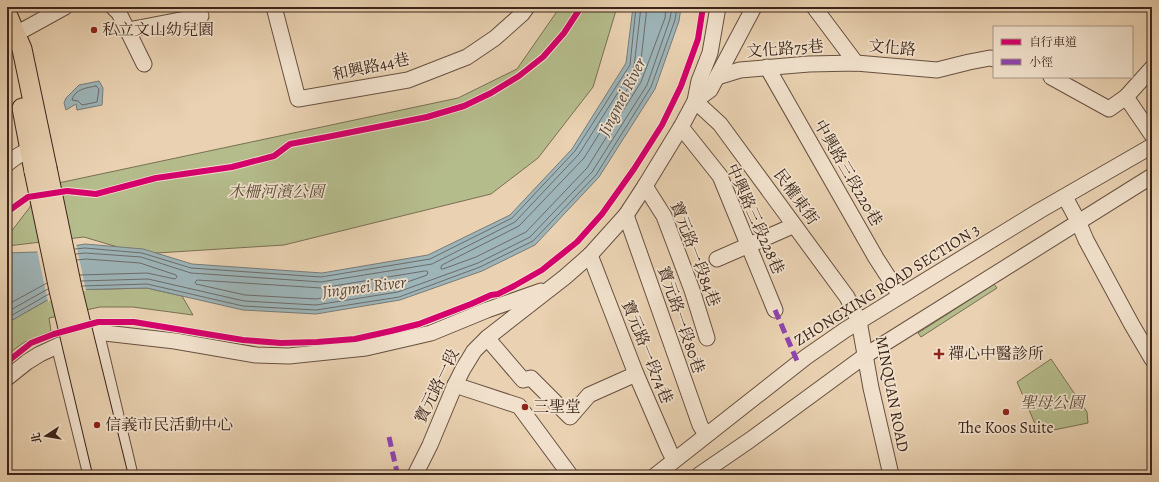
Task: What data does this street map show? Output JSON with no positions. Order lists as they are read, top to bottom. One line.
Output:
{"streets":{"street":["文化路","文化路75巷","和興路44巷","中興路三段220巷","民權東街","中興路三段228巷","寶元路一段84巷","ZHONGXING ROAD SECTION 3","寶元路一段80巷","寶元路一段74巷","寶元路一段","MINQUAN ROAD"]},"crossings":[["文化路","文化路75巷"],["文化路75巷","中興路三段220巷"],["文化路75巷","寶元路一段"],["中興路三段220巷","ZHONGXING ROAD SECTION 3"],["民權東街","ZHONGXING ROAD SECTION 3"],["民權東街","寶元路一段"],["民權東街","MINQUAN ROAD"],["中興路三段228巷","寶元路一段"],["寶元路一段84巷","寶元路一段"],["ZHONGXING ROAD SECTION 3","寶元路一段80巷"],["ZHONGXING ROAD SECTION 3","寶元路一段74巷"],["ZHONGXING ROAD SECTION 3","MINQUAN ROAD"],["寶元路一段80巷","寶元路一段"],["寶元路一段74巷","寶元路一段"]],"water":["Jingmei River"],"parks":["木柵河濱公園","聖母公園"],"places":{"other":["私立文山幼兒園","三聖堂","The Koos Suite","信義市民活動中心"],"health":["禪心中醫診所"]},"legend":["自行車道","小徑"],"north":"left"}
